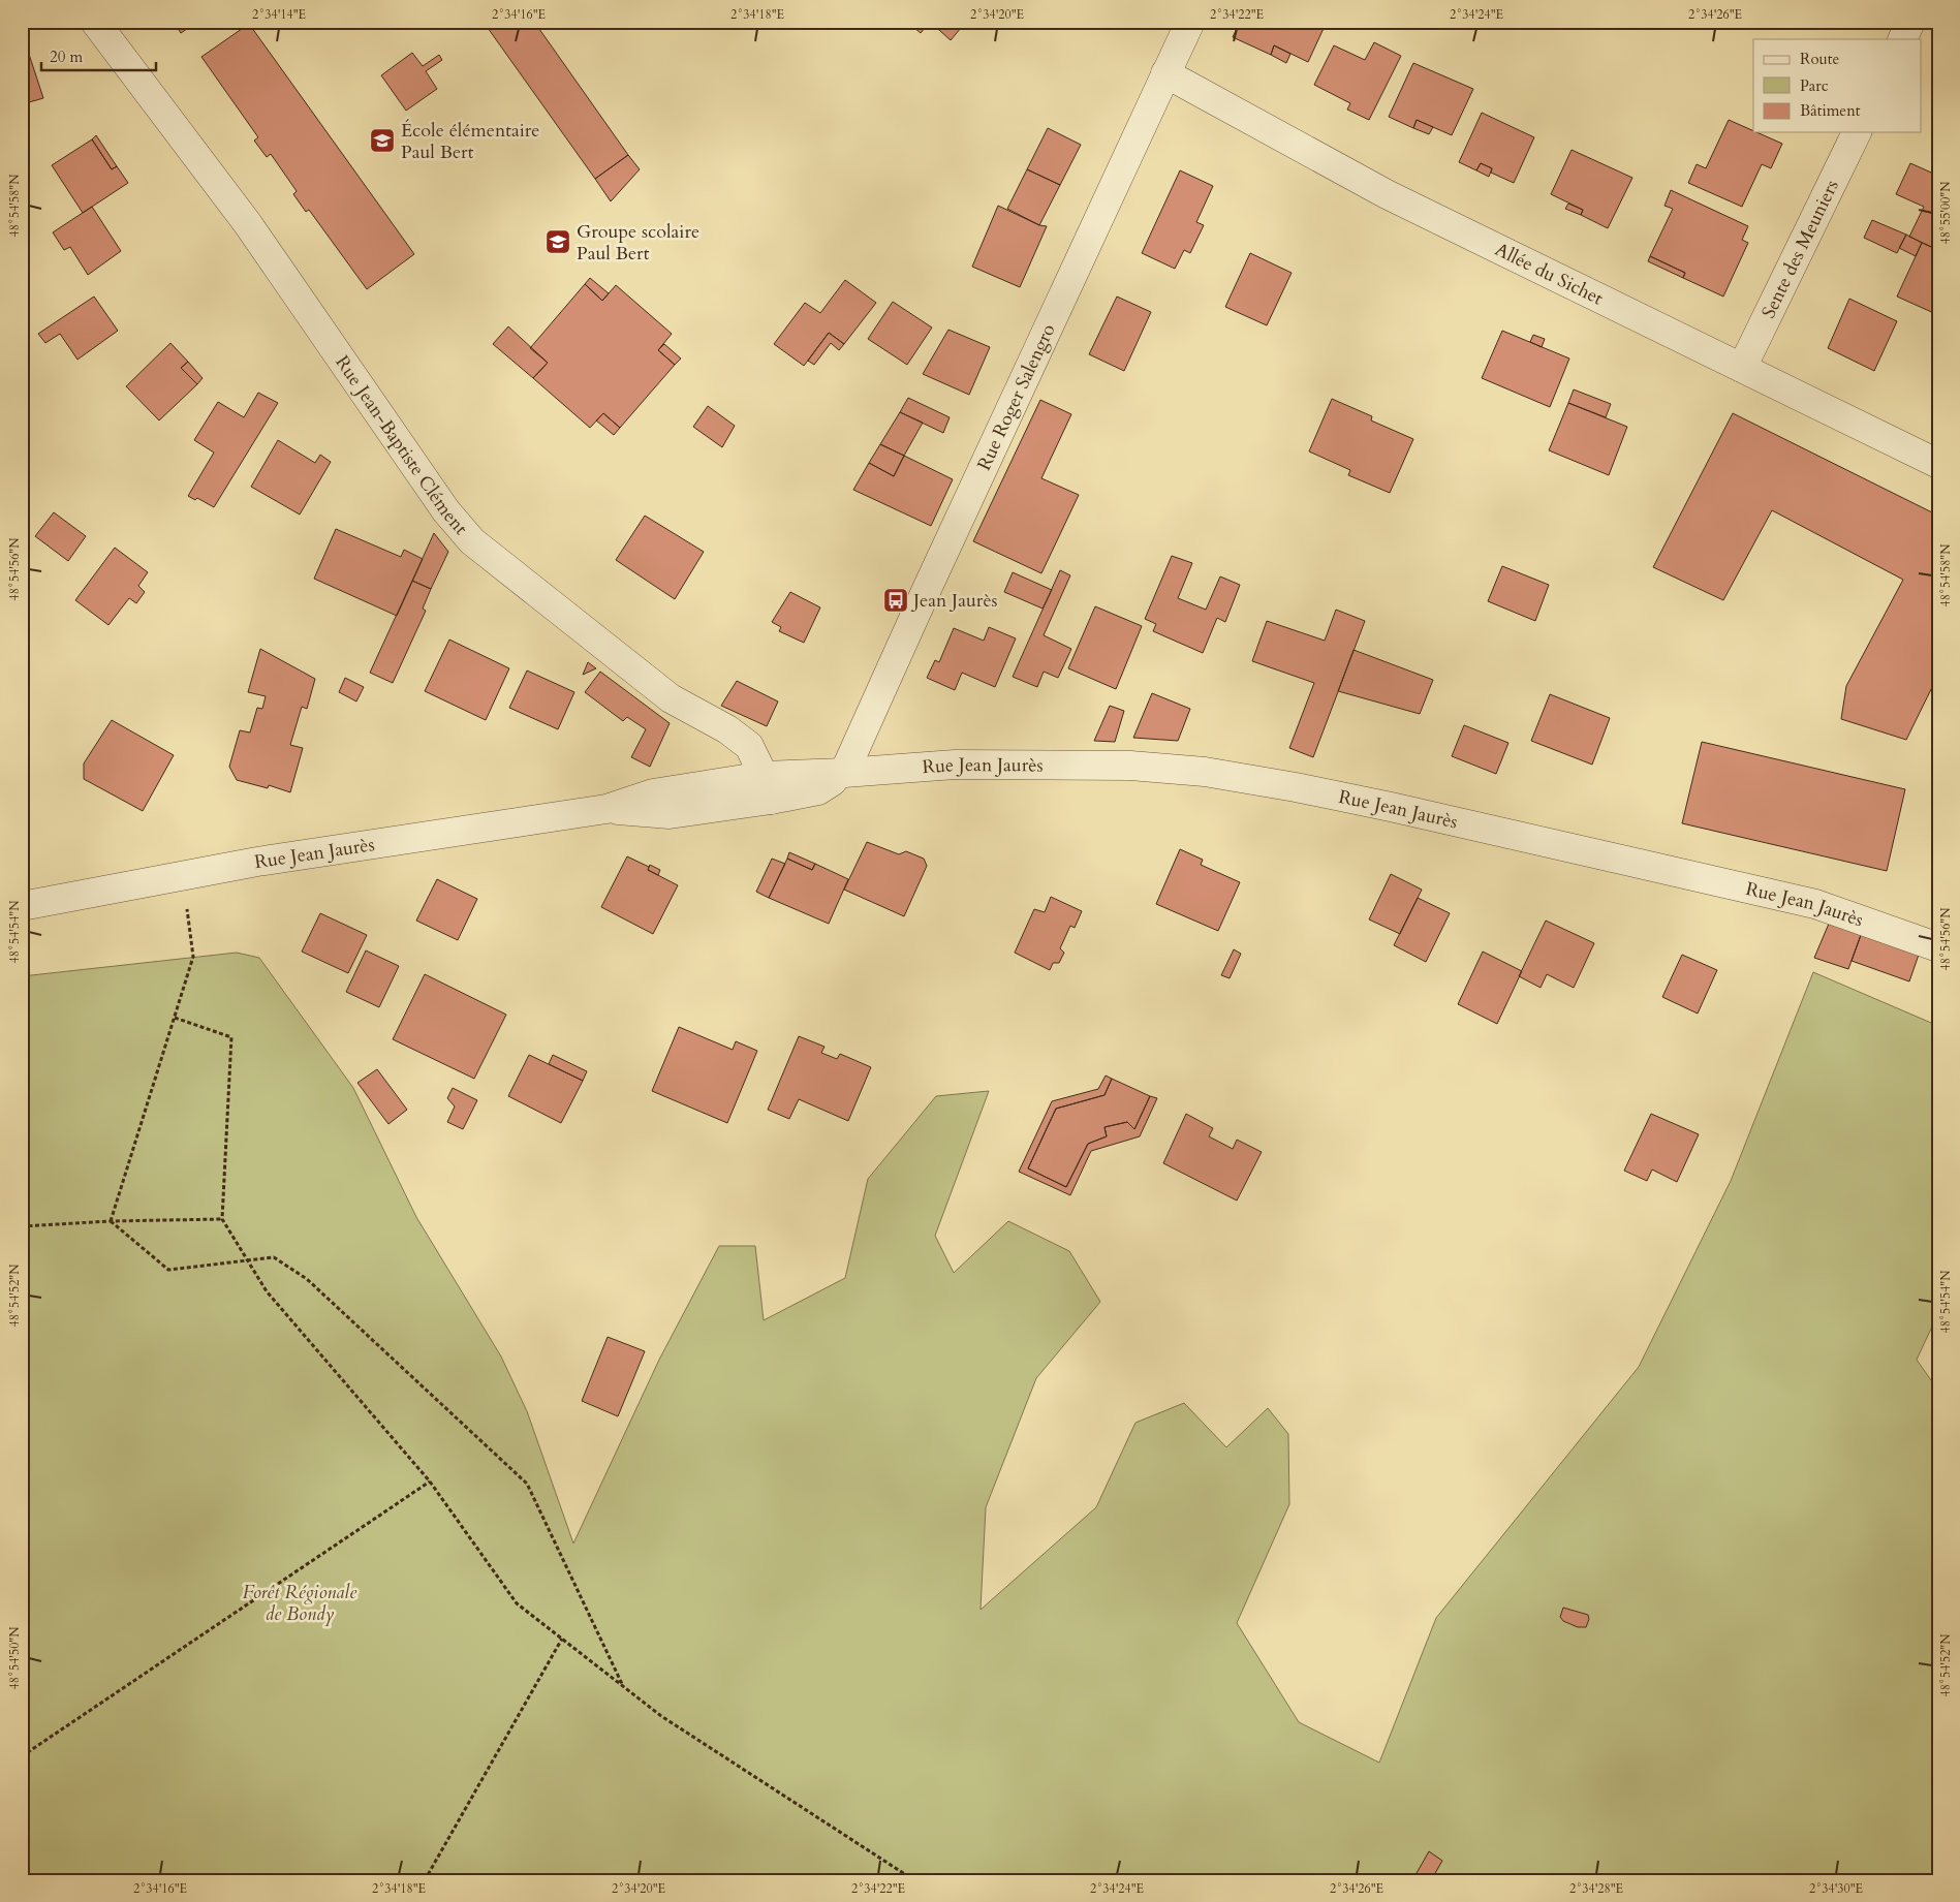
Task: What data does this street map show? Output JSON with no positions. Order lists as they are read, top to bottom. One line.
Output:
{"streets":{"street":["Sente des Meuniers","Allée du Sichet","Rue Roger Salengro","Rue Jean-Baptiste Clément","Rue Jean Jaurès"]},"crossings":[["Sente des Meuniers","Allée du Sichet"],["Allée du Sichet","Rue Roger Salengro"],["Rue Roger Salengro","Rue Jean Jaurès"],["Rue Jean-Baptiste Clément","Rue Jean Jaurès"]],"parks":["Forêt Régionale de Bondy"],"places":{"school or university":["École élémentaire Paul Bert","Groupe scolaire Paul Bert"],"bus stop":["Jean Jaurès"]},"legend":["Route","Parc","Bâtiment"],"scale_bar":"20 m","coordinates":["2°34'14\"E","2°34'16\"E","2°34'18\"E","2°34'20\"E","2°34'22\"E","2°34'24\"E","2°34'26\"E","48°54'58\"N","48°55'00\"N","48°54'56\"N","48°54'54\"N","48°54'52\"N","48°54'50\"N","2°34'28\"E","2°34'30\"E"]}
